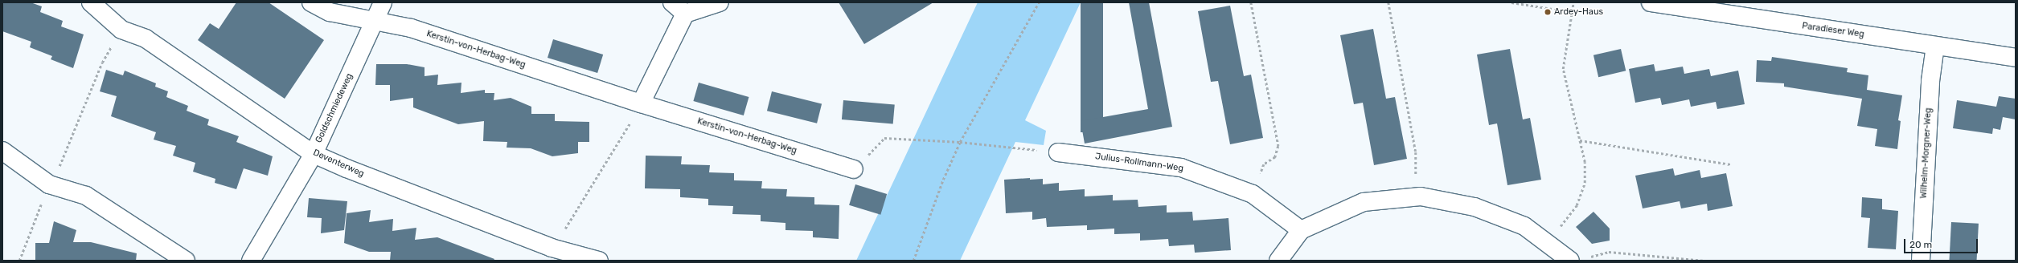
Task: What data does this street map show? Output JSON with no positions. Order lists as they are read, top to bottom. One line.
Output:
{"streets":{"street":["Paradieser Weg","Kerstin-von-Herbag-Weg","Goldschmiedeweg","Wilhelm-Morgner-Weg","Julius-Rollmann-Weg","Deventerweg"]},"crossings":[["Paradieser Weg","Wilhelm-Morgner-Weg"],["Kerstin-von-Herbag-Weg","Goldschmiedeweg"],["Goldschmiedeweg","Deventerweg"]],"places":["Ardey-Haus"],"scale_bar":"20 m"}
